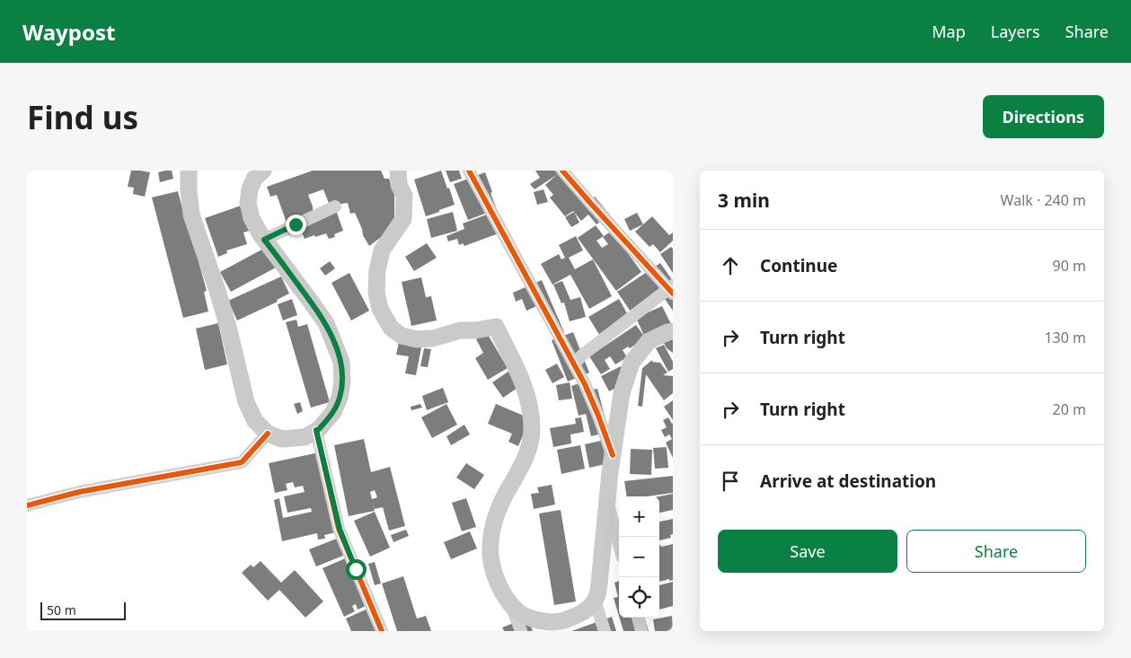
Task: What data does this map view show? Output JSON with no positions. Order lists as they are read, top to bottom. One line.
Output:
{"scale_bar":"50 m","page":{"header":"Waypost","nav":["Map","Layers","Share"],"buttons":["Directions",["Save","Share"]],"title":"Find us","heading":["3 min","Walk · 240 m"],"list":[["Continue","90 m"],["Turn right","130 m"],["Turn right","20 m"],"Arrive at destination"],"map_buttons":["+","−"],"scale":"50 m"}}
